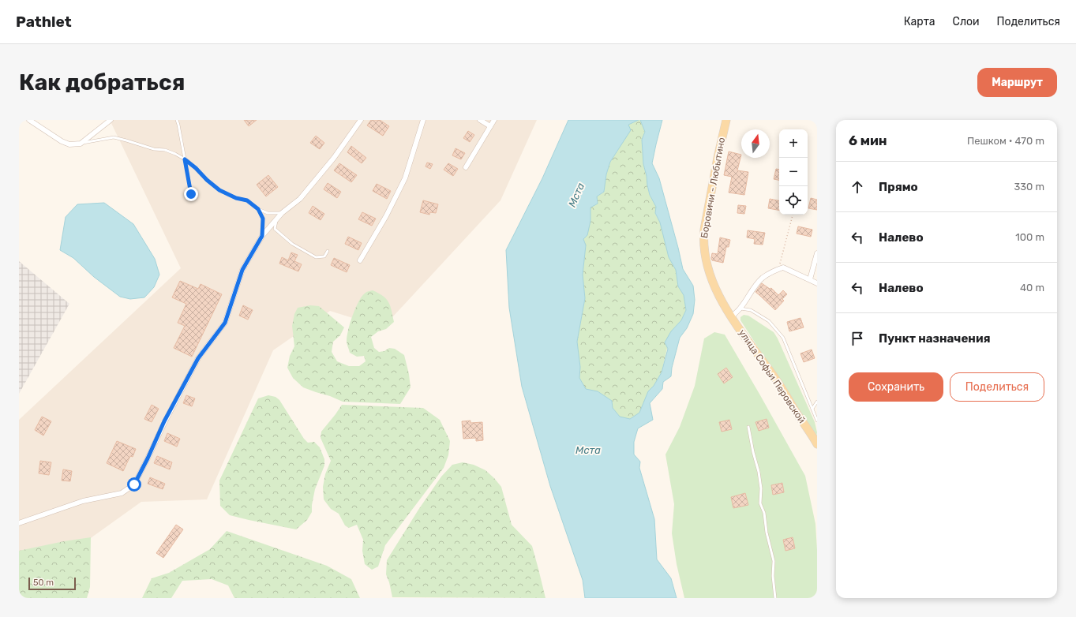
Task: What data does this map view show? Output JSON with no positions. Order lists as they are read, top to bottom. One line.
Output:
{"streets":{"main road":["Боровичи - Любытино","улица Софьи Перовской"]},"crossings":[["Боровичи - Любытино","улица Софьи Перовской"]],"water":["Мста"],"scale_bar":"50 m","north":"top","page":{"header":"Pathlet","nav":["Карта","Слои","Поделиться"],"buttons":["Маршрут",["Сохранить","Поделиться"]],"title":"Как добраться","heading":["6 мин","Пешком · 470 m"],"map_buttons":["+","−"],"list":[["Прямо","330 m"],["Налево","100 m"],["Налево","40 m"],"Пункт назначения"],"scale":"50 m"}}
